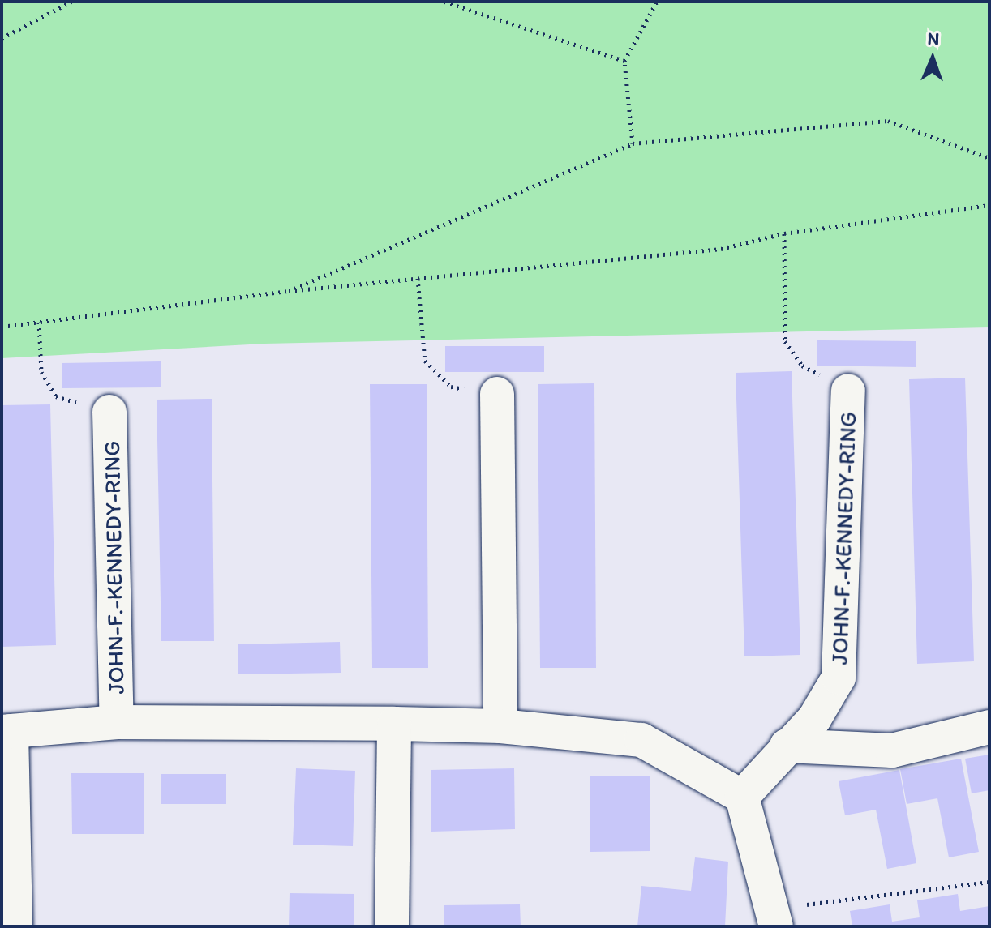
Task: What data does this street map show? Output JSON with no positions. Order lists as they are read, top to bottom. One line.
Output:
{"streets":{"street":["JOHN-F.-KENNEDY-RING"]},"north":"top"}
